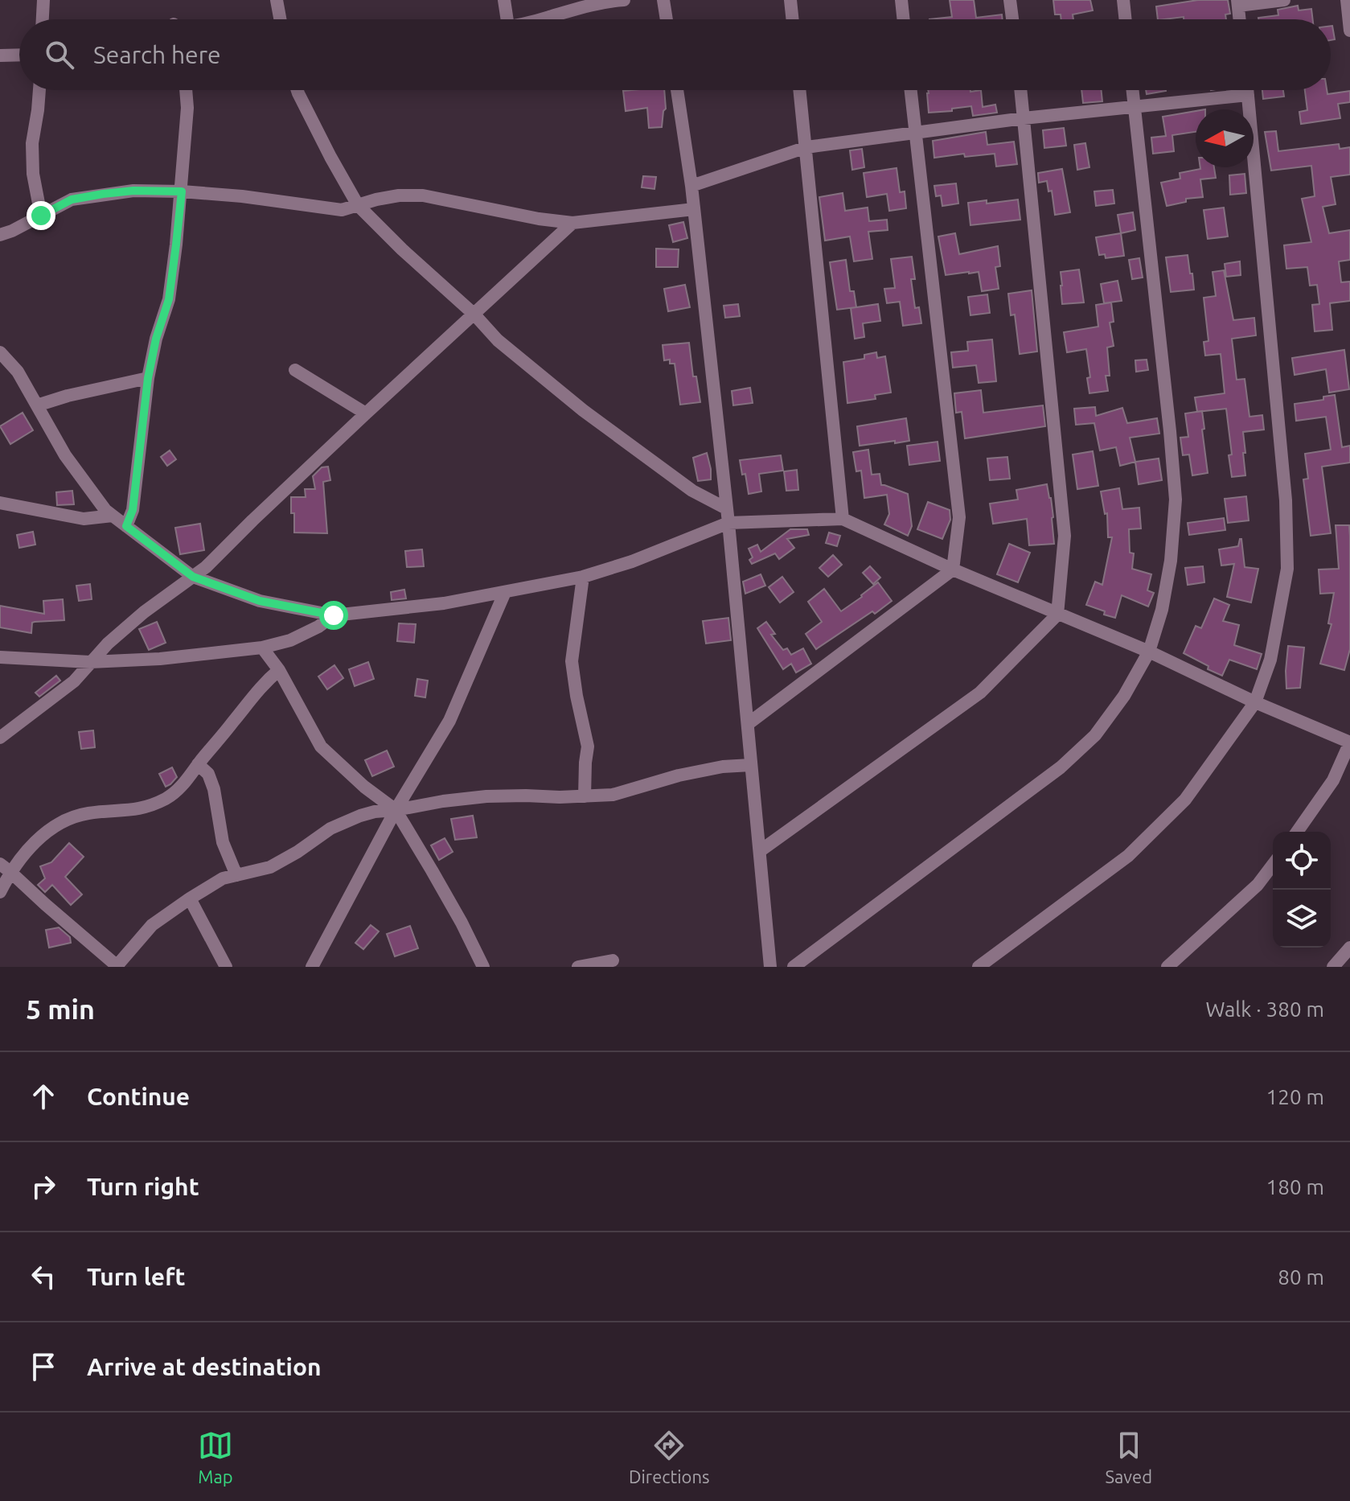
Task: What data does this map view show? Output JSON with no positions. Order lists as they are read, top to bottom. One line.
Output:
{"north":"left","page":{"search":"Search here","heading":["5 min","Walk · 380 m"],"list":[["Continue","120 m"],["Turn right","180 m"],["Turn left","80 m"],"Arrive at destination"],"nav":["Map","Directions","Saved"]}}
